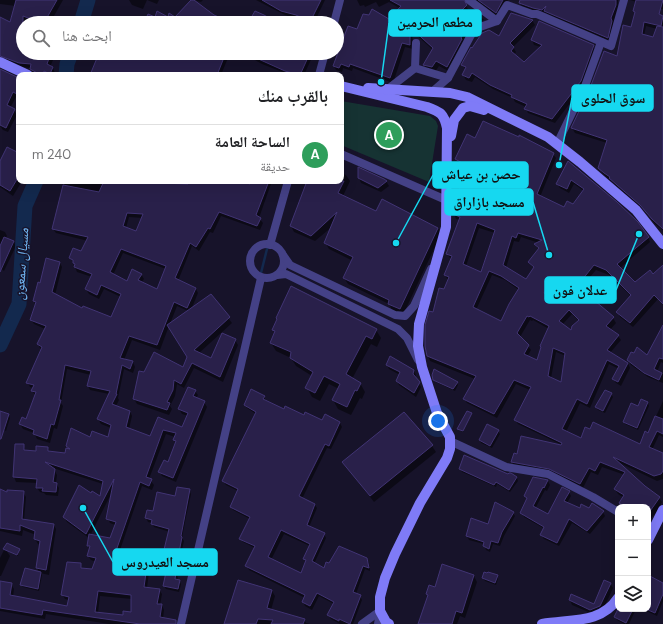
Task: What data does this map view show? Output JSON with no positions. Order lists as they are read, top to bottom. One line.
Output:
{"water":["مسيال سمعون"],"places":["مطعم الحرمين","سوق الحلوى","عدلان فون","حصن بن عياش","مسجد بازاراق","مسجد العيدروس"],"page":{"search":"ابحث هنا","heading":"بالقرب منك","pins":"A","list":[{"mark":"A","name":"الساحة العامة","note":"حديقة","value":"240 m"}],"map_buttons":["+","−"]}}
